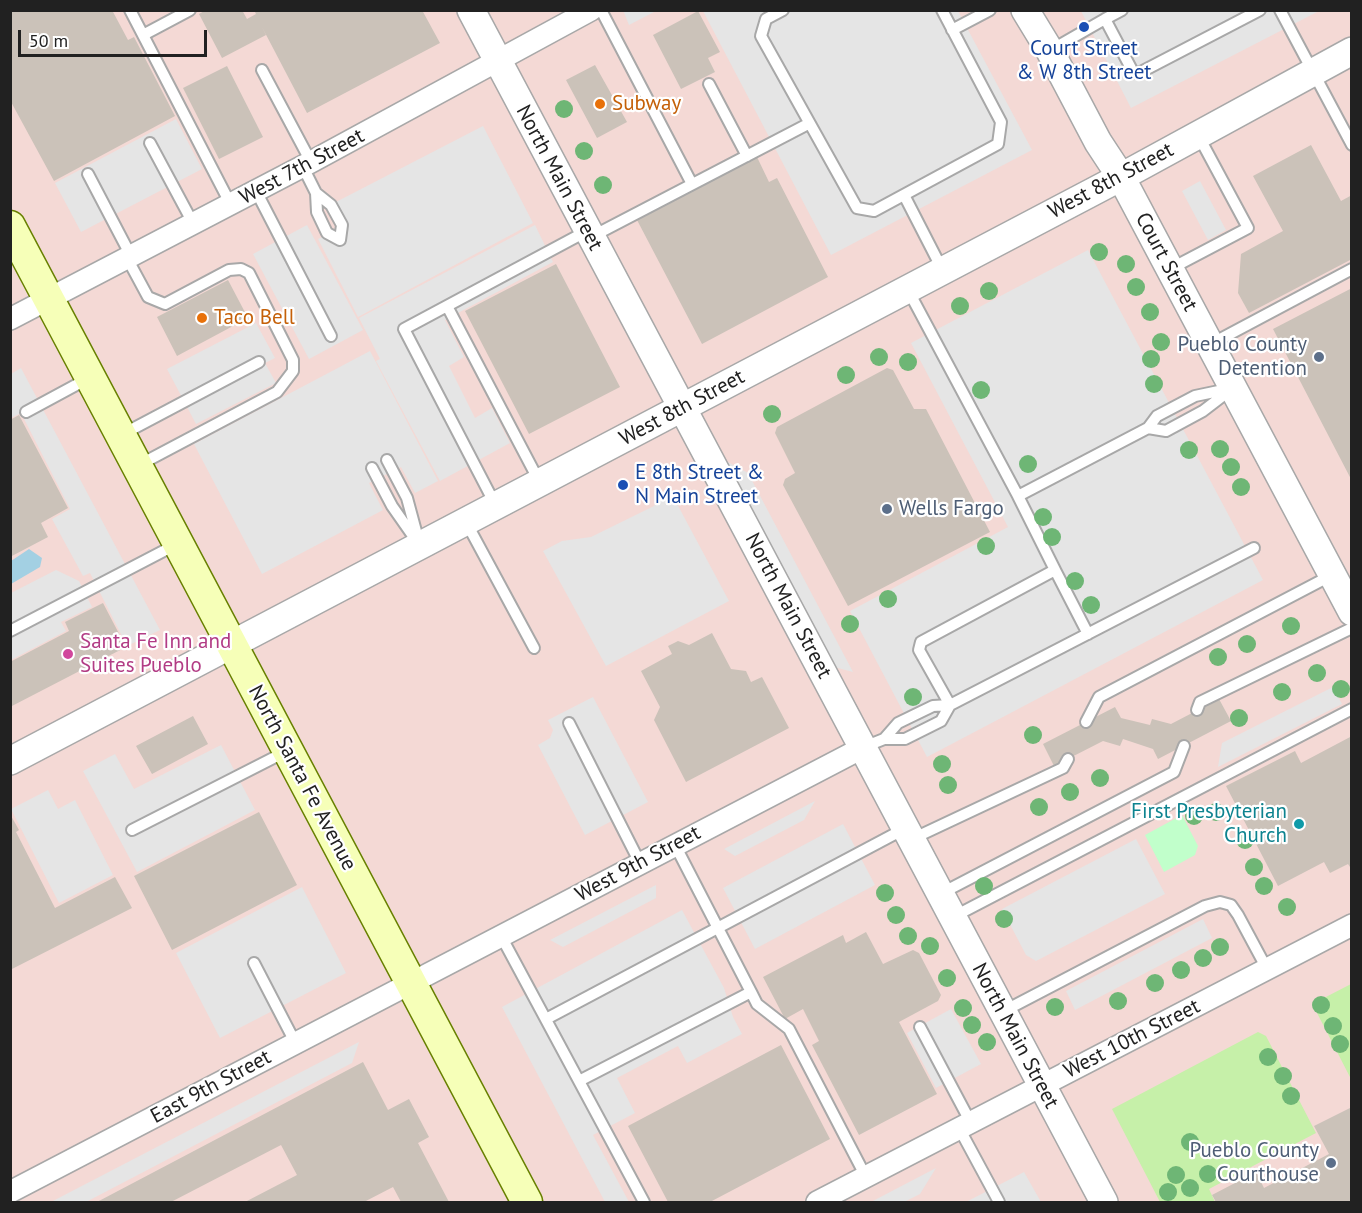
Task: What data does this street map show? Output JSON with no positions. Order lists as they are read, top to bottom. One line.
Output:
{"streets":{"main road":["North Santa Fe Avenue"],"street":["West 7th Street","North Main Street","West 8th Street","Court Street","West 9th Street","West 10th Street","East 9th Street"]},"crossings":[["West 7th Street","North Main Street"],["West 7th Street","North Santa Fe Avenue"],["North Main Street","West 8th Street"],["North Main Street","West 9th Street"],["North Main Street","West 10th Street"],["West 8th Street","Court Street"],["West 8th Street","North Santa Fe Avenue"],["North Santa Fe Avenue","West 9th Street"],["North Santa Fe Avenue","East 9th Street"],["West 9th Street","East 9th Street"]],"places":["Court Street & W 8th Street","Subway","Taco Bell","Pueblo County Detention","E 8th Street & N Main Street","Wells Fargo","Santa Fe Inn and Suites Pueblo","First Presbyterian Church","Pueblo County Courthouse"],"scale_bar":"50 m"}
